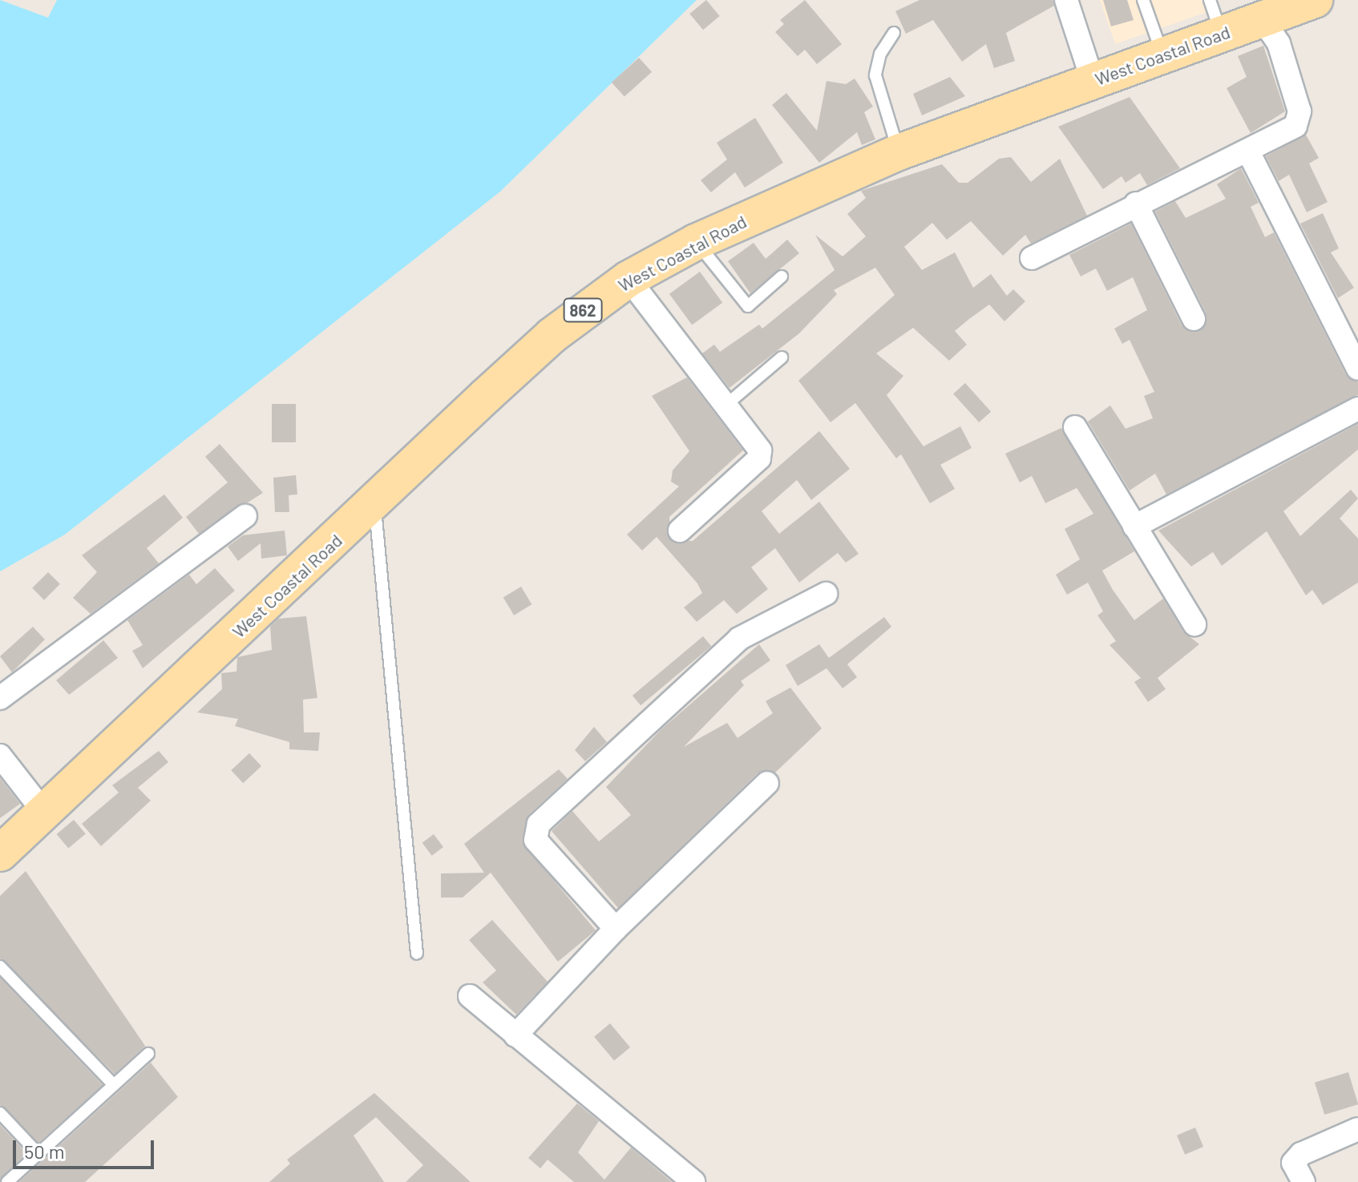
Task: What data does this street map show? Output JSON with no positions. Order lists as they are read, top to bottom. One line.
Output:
{"streets":{"main road":["West Coastal Road","862"]},"scale_bar":"50 m"}
